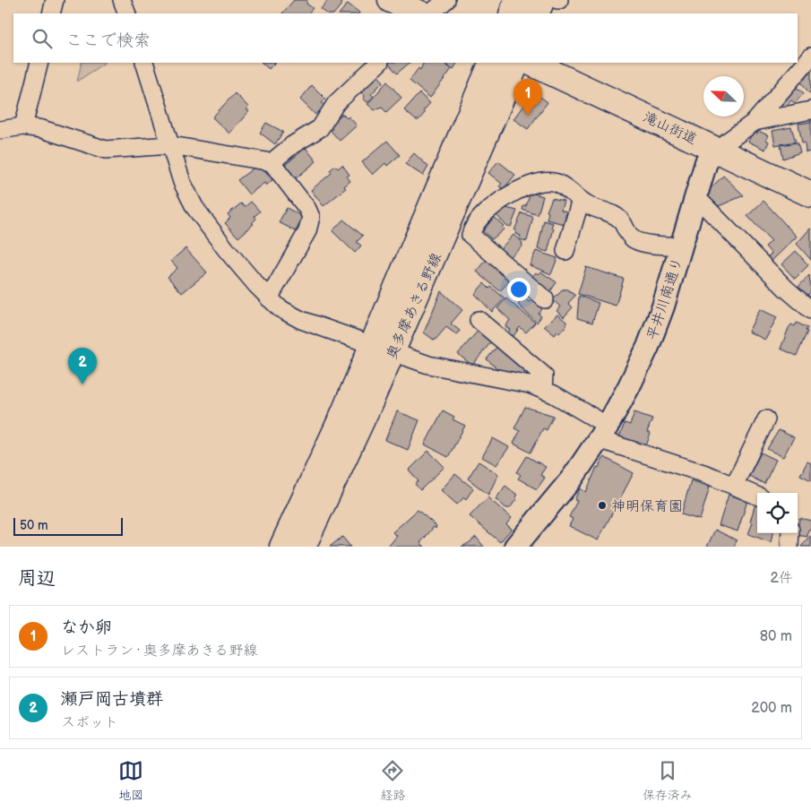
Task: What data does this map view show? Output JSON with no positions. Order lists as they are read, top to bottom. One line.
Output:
{"streets":{"main road":["滝山街道","奥多摩あきる野線"],"street":["平井川南通り"]},"crossings":[["滝山街道","平井川南通り"]],"places":["神明保育園"],"scale_bar":"50 m","north":"top left","page":{"search":"ここで検索","pins":["1","2"],"scale":"50 m","heading":["周辺","2件"],"list":[{"mark":"1","name":"なか卵","note":"レストラン · 奥多摩あきる野線","value":"80 m"},{"mark":"2","name":"瀬戸岡古墳群","note":"スポット","value":"200 m"}],"nav":["地図","経路","保存済み"]}}
